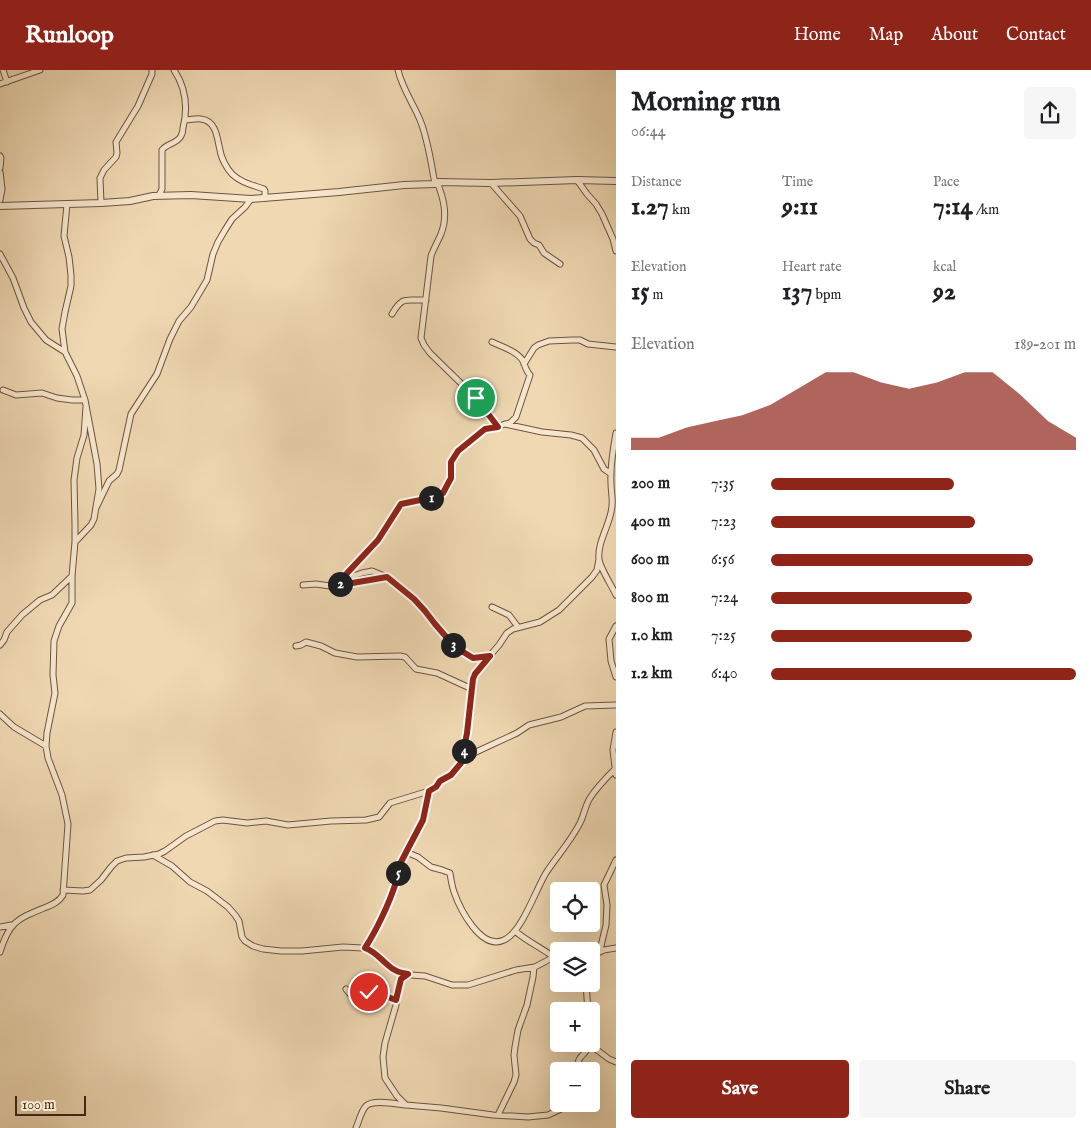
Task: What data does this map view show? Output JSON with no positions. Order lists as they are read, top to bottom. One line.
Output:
{"scale_bar":"100 m","page":{"header":"Runloop","nav":["Home","Map","About","Contact"],"heading":["Morning run","06:44"],"stats":[["Distance","1.27 km"],["Time","9:11"],["Pace","7:14 /km"],["Elevation","15 m"],["Heart rate","137 bpm"],["kcal","92"]],"chart":["Elevation","189–201 m"],"list":[{"name":"200 m","note":"7:35"},{"name":"400 m","note":"7:23"},{"name":"600 m","note":"6:56"},{"name":"800 m","note":"7:24"},{"name":"1.0 km","note":"7:25"},{"name":"1.2 km","note":"6:40"}],"pins":["1","2","3","4","5"],"map_buttons":["+","−"],"buttons":["Save","Share"],"scale":"100 m"}}
